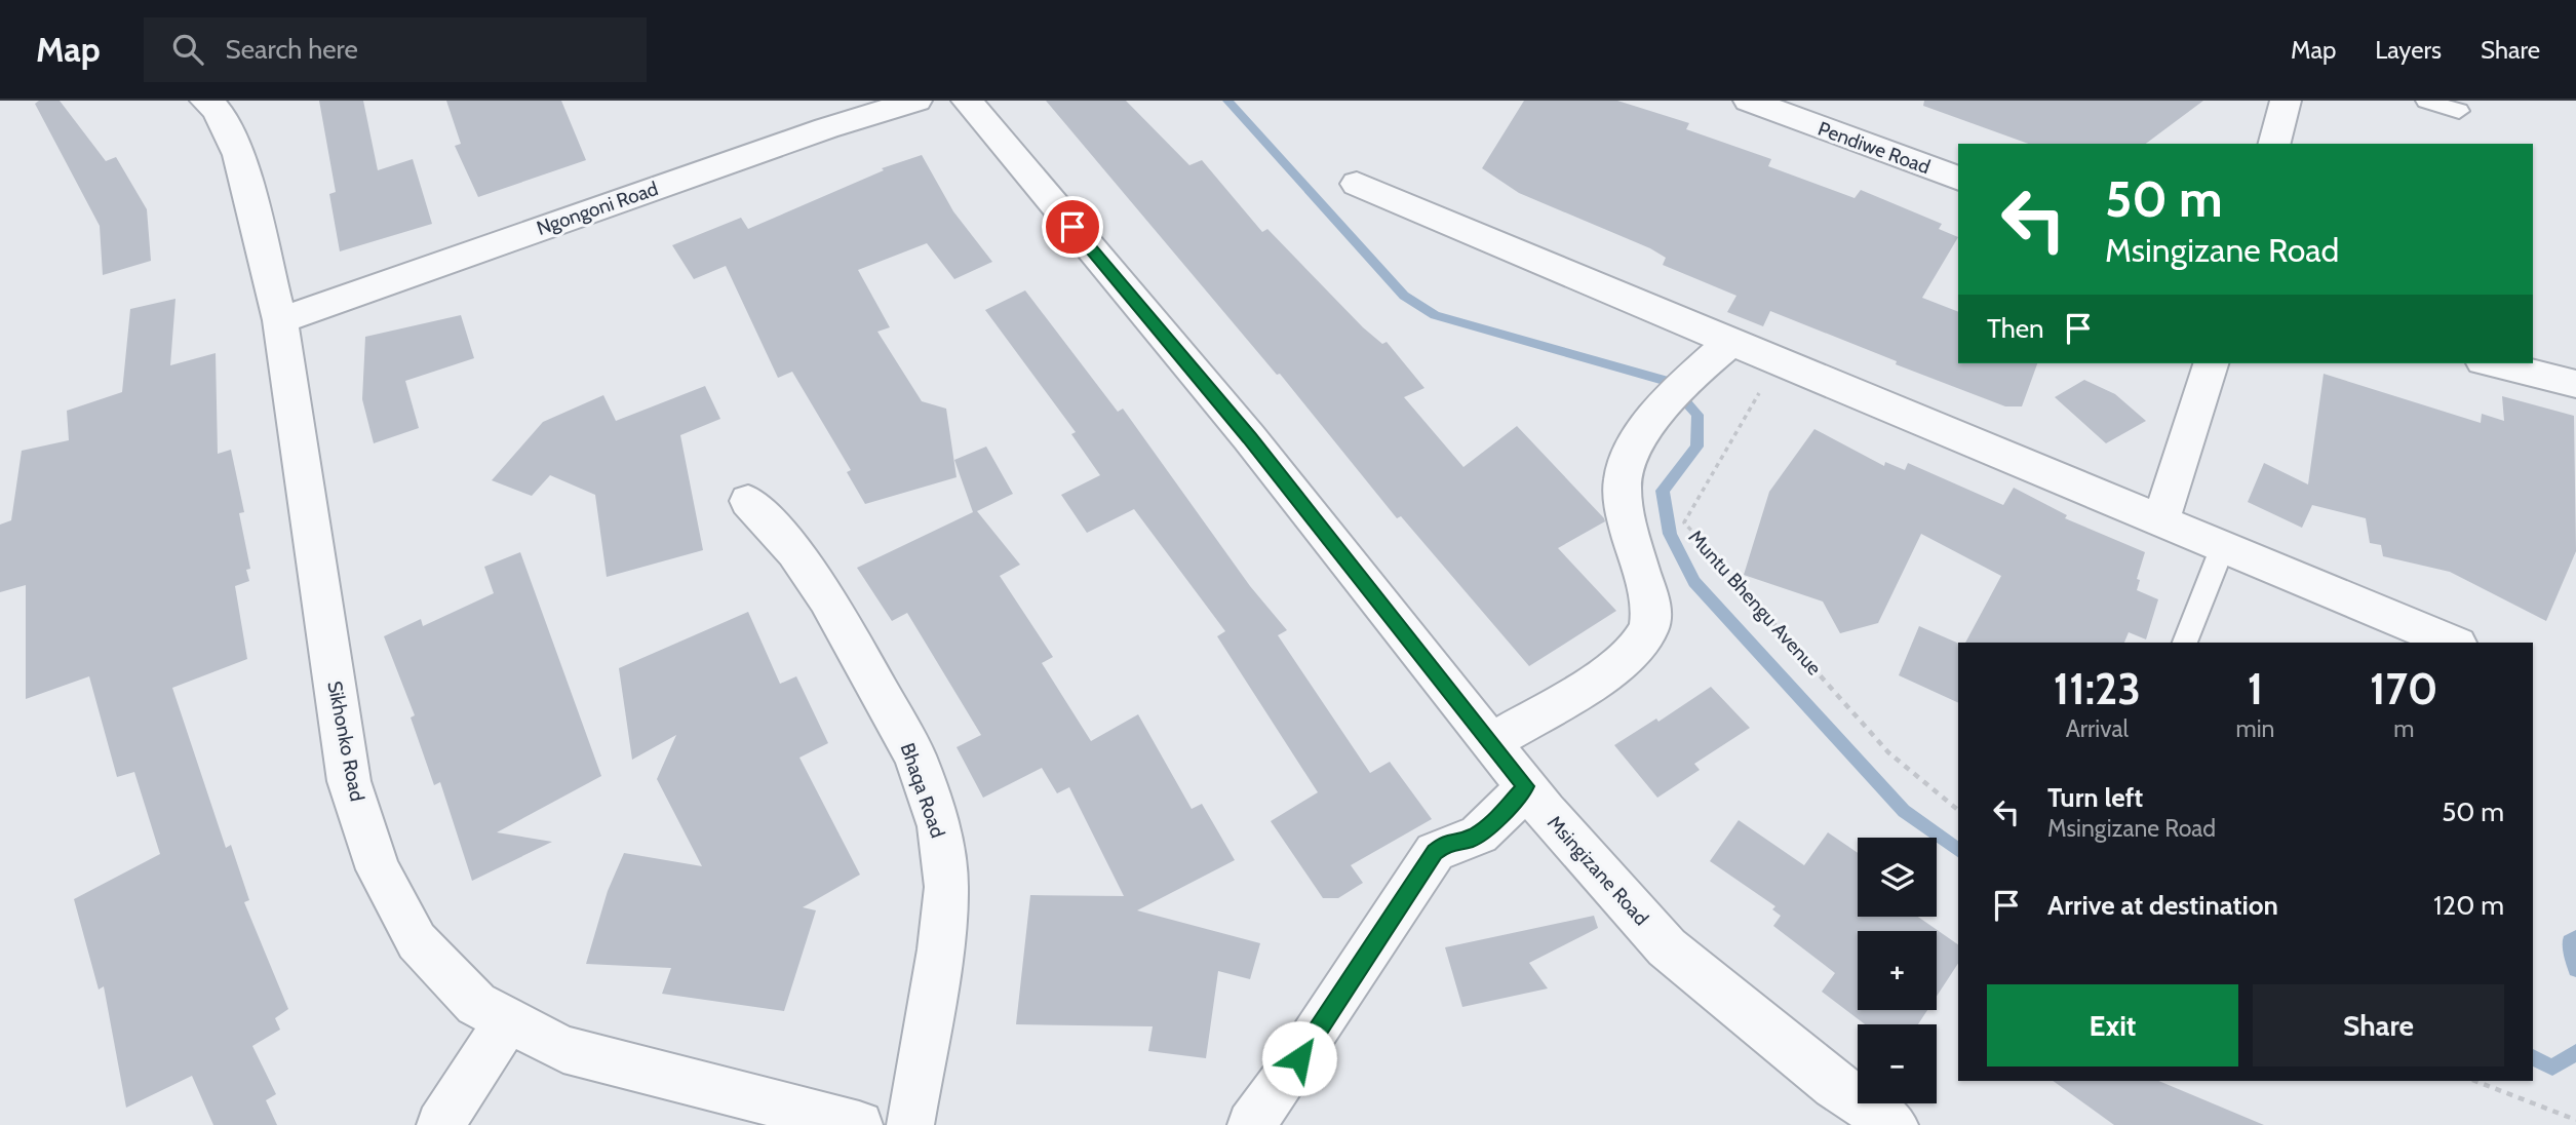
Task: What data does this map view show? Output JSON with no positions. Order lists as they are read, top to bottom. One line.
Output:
{"streets":{"street":["Pendiwe Road","Ngongoni Road","Sikhonko Road","Bhaqa Road","Msingizane Road"],"path":["Muntu Bhengu Avenue"]},"crossings":[["Ngongoni Road","Sikhonko Road"]],"page":{"header":"Map","search":"Search here","nav":["Map","Layers","Share"],"turn":["50 m","Msingizane Road"],"then":"Then","eta":["11:23","Arrival","1","min","170","m"],"list":[{"name":"Turn left","note":"Msingizane Road","value":"50 m"},{"name":"Arrive at destination","value":"120 m"}],"map_buttons":["+","−"],"buttons":["Exit","Share"]}}
